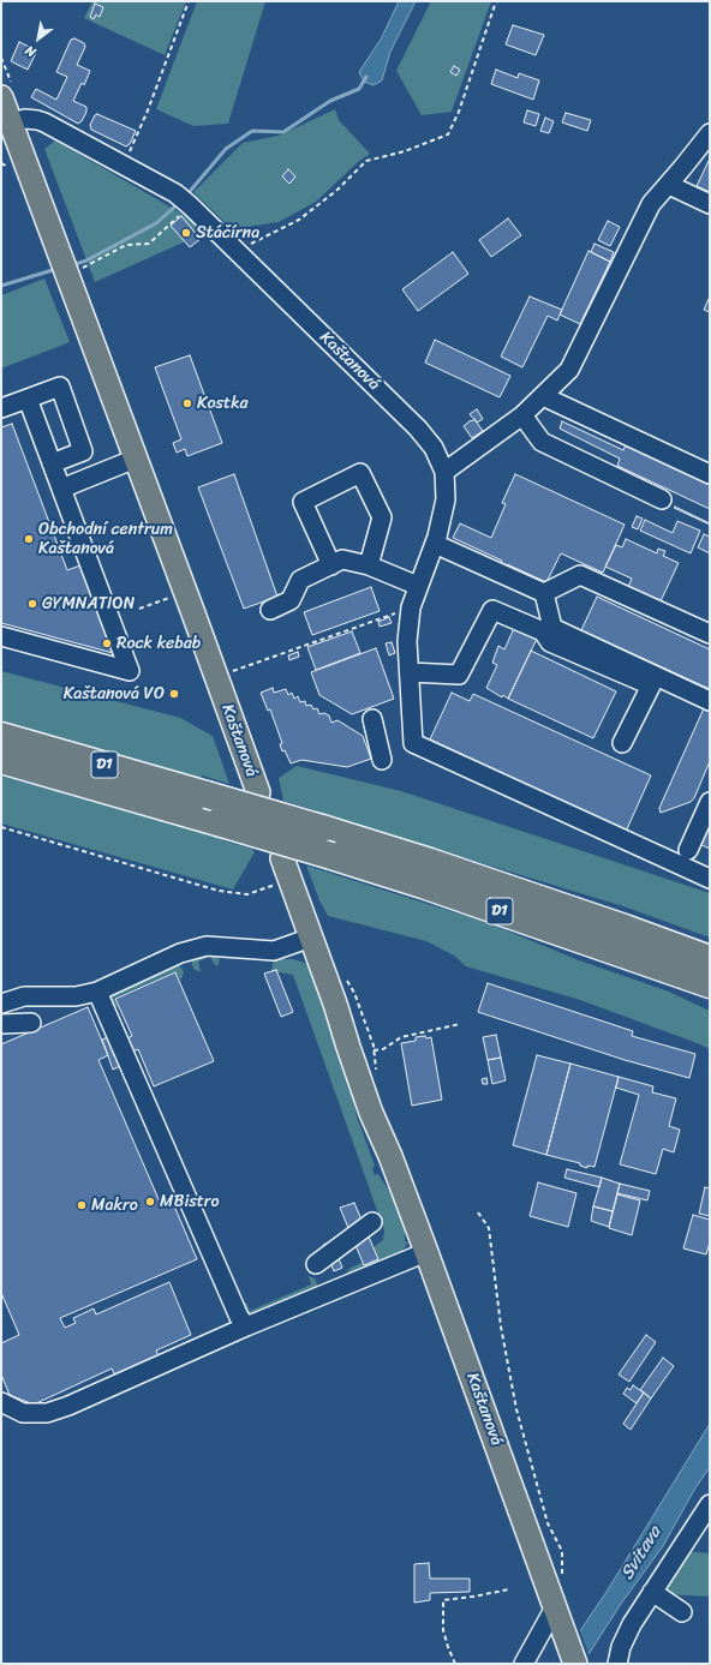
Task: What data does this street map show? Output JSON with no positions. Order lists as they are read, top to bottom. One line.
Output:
{"streets":{"highway":["D1"],"main road":["Kaštanová"]},"water":["Svitava"],"places":["Stáčírna","Kostka","Obchodní centrum Kaštanová","GYMNATION","Rock kebab","Kaštanová VO","MBistro","Makro"],"north":"bottom left"}
